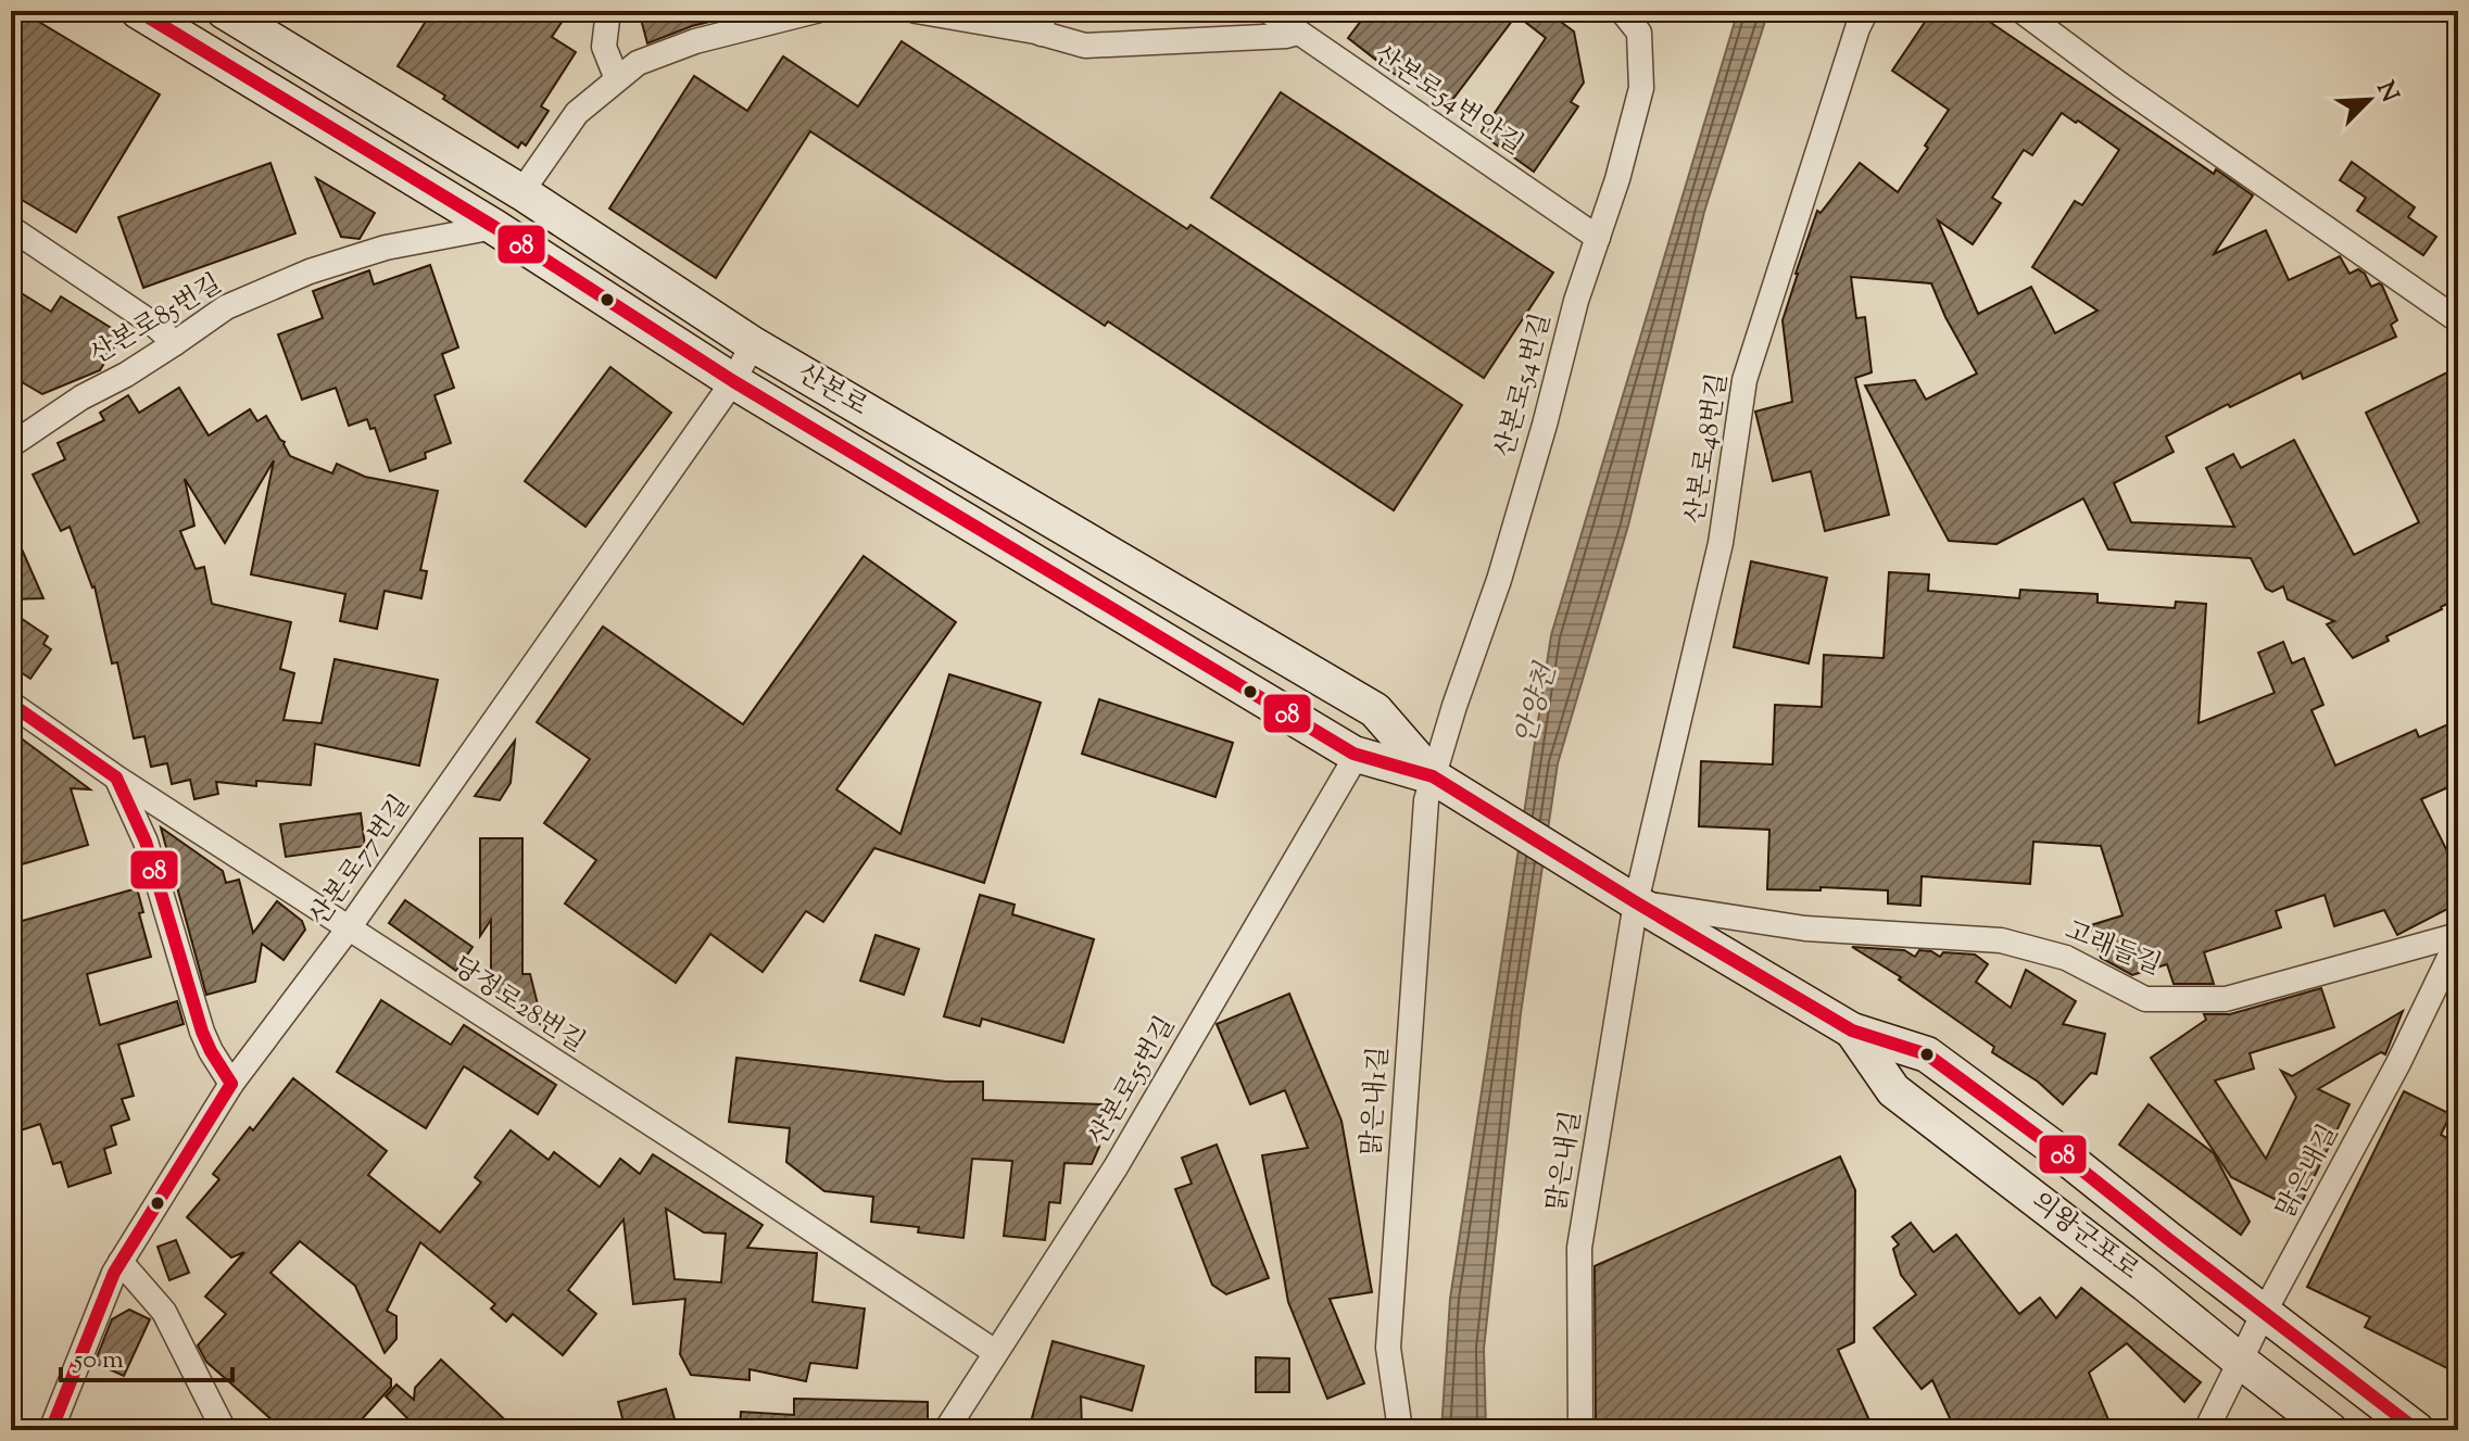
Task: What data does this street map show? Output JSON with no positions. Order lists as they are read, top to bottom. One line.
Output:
{"streets":{"street":["산본로54번안길","산본로85번길","산본로54번길","산본로","산본로48번길","산본로77번길","고래들길","당정로28번길","산본로55번길","맑은내1길","맑은내길","의왕군포로"]},"crossings":[["산본로54번안길","산본로54번길"],["산본로85번길","산본로"],["산본로54번길","산본로"],["산본로54번길","맑은내1길"],["산본로54번길","의왕군포로"],["산본로","산본로77번길"],["산본로","산본로55번길"],["산본로","맑은내1길"],["산본로","의왕군포로"],["산본로48번길","고래들길"],["산본로48번길","맑은내길"],["산본로48번길","의왕군포로"],["산본로77번길","당정로28번길"],["고래들길","맑은내길"],["고래들길","의왕군포로"],["당정로28번길","산본로55번길"],["맑은내1길","의왕군포로"],["맑은내길","의왕군포로"]],"water":["안양천"],"lines":["transit line 08"],"scale_bar":"50 m","north":"top right"}
